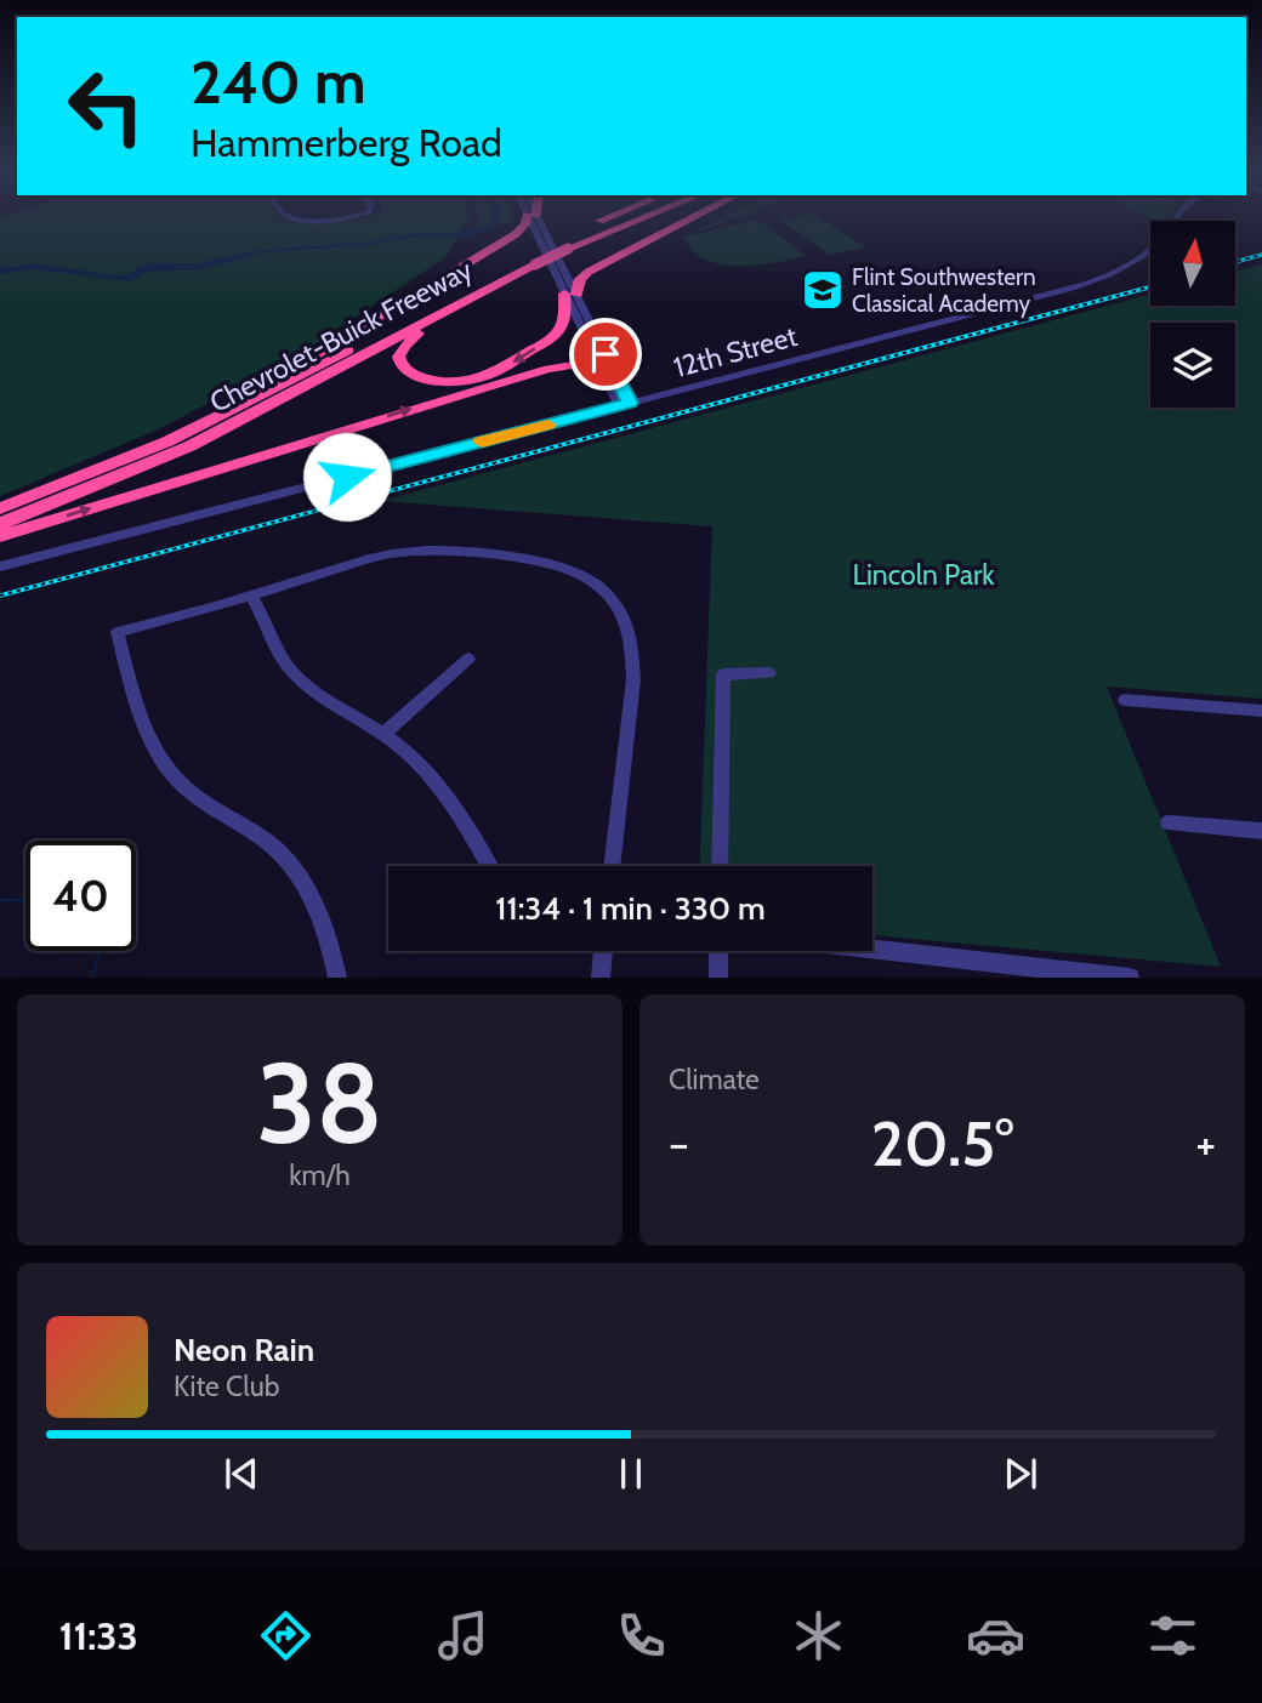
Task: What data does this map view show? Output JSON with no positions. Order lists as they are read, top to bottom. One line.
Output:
{"streets":{"highway":["Chevrolet-Buick Freeway"],"street":["12th Street"]},"parks":["Lincoln Park"],"places":{"school or university":["Flint Southwestern Classical Academy"]},"north":"top","page":{"turn":["240 m","Hammerberg Road"],"limit":"40","trip":"11:34 · 1 min · 330 m","tile":[["38","km/h"],"Climate"],"heat":["−","20.5°","+"],"song":["Neon Rain","Kite Club"],"tabs":"11:33"}}
